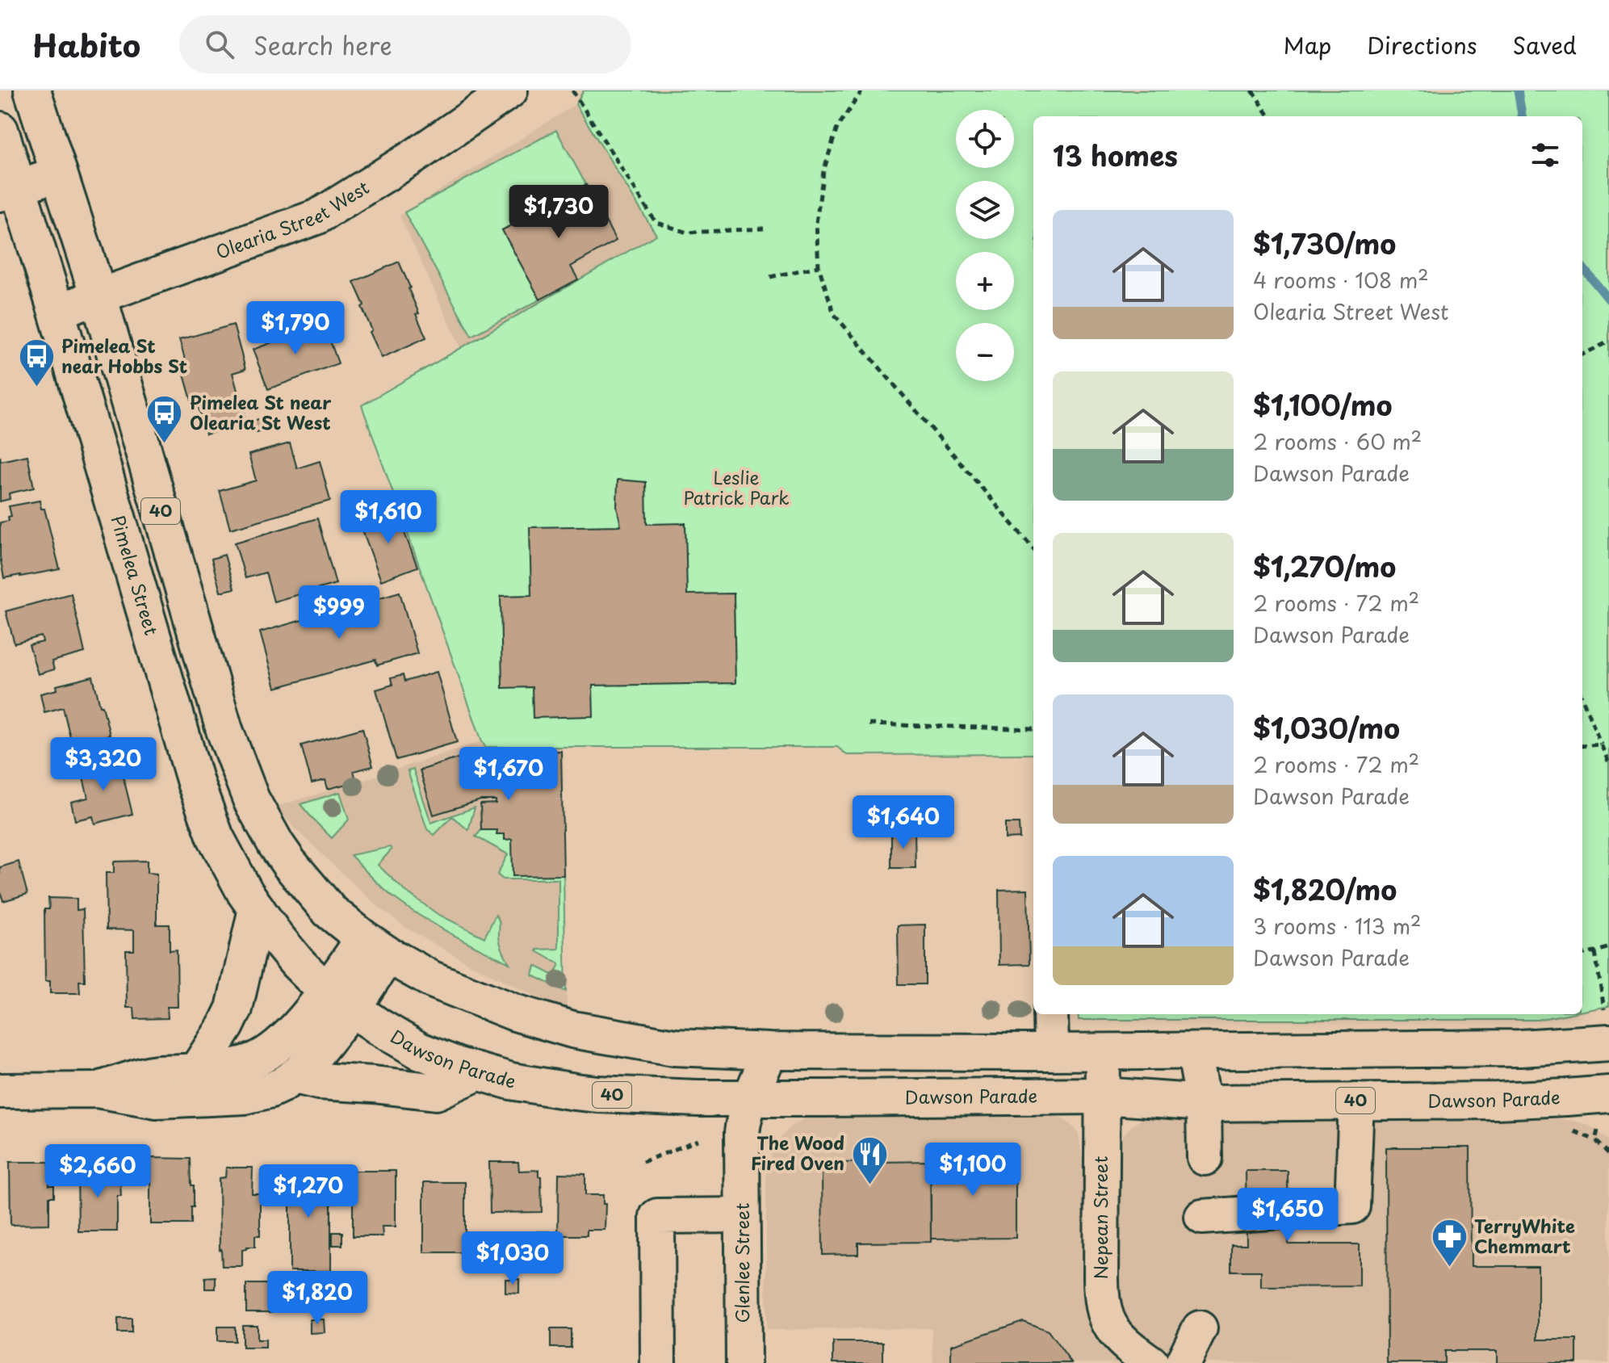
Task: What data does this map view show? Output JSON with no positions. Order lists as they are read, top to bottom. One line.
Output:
{"streets":{"main road":["40","Pimelea Street","Dawson Parade"],"street":["Olearia Street West","Nepean Street","Glenlee Street"]},"crossings":[["Olearia Street West","40"],["Olearia Street West","Pimelea Street"],["40","Nepean Street"],["40","Glenlee Street"],["Pimelea Street","Dawson Parade"],["Dawson Parade","Nepean Street"],["Dawson Parade","Glenlee Street"]],"parks":["Leslie Patrick Park"],"places":{"bus stop":["Pimelea St near Hobbs St","Pimelea St near Olearia St West"],"restaurant":["The Wood Fired Oven"],"pharmacy":["TerryWhite Chemmart"]},"page":{"header":"Habito","search":"Search here","nav":["Map","Directions","Saved"],"map_buttons":["+","−"],"heading":"13 homes","price":["$1,730","$1,790","$1,610","$999","$3,320","$1,670","$1,640","$1,100","$2,660","$1,270","$1,650","$1,030","$1,820"],"list":[{"name":"$1,730/mo","note":"4 rooms · 108 m² · Olearia Street West"},{"name":"$1,100/mo","note":"2 rooms · 60 m² · Dawson Parade"},{"name":"$1,270/mo","note":"2 rooms · 72 m² · Dawson Parade"},{"name":"$1,030/mo","note":"2 rooms · 72 m² · Dawson Parade"},{"name":"$1,820/mo","note":"3 rooms · 113 m² · Dawson Parade"}]}}
